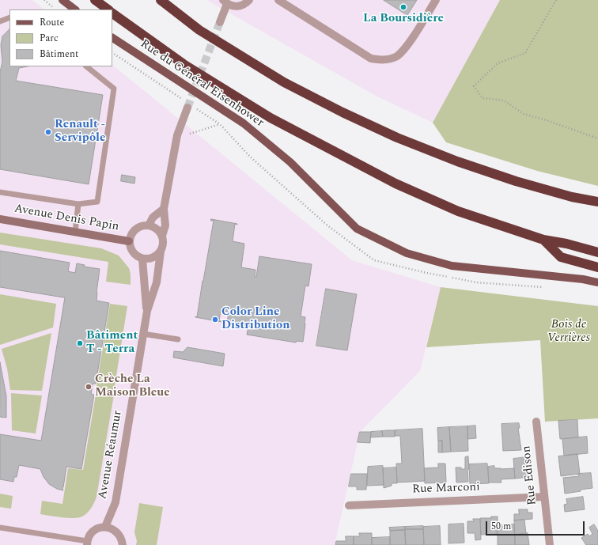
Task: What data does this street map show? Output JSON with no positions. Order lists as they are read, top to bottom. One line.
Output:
{"streets":{"main road":["Rue du Général Eisenhower","Avenue Denis Papin"],"street":["Avenue Réaumur","Rue Edison","Rue Marconi"]},"crossings":[["Avenue Denis Papin","Avenue Réaumur"],["Rue Edison","Rue Marconi"]],"parks":["Bois de Verrières"],"places":["La Boursidière","Renault - Servipôle","Color Line Distribution","Bâtiment T - Terra","Crèche La Maison Bleue"],"legend":["Route","Parc","Bâtiment"],"scale_bar":"50 m"}
